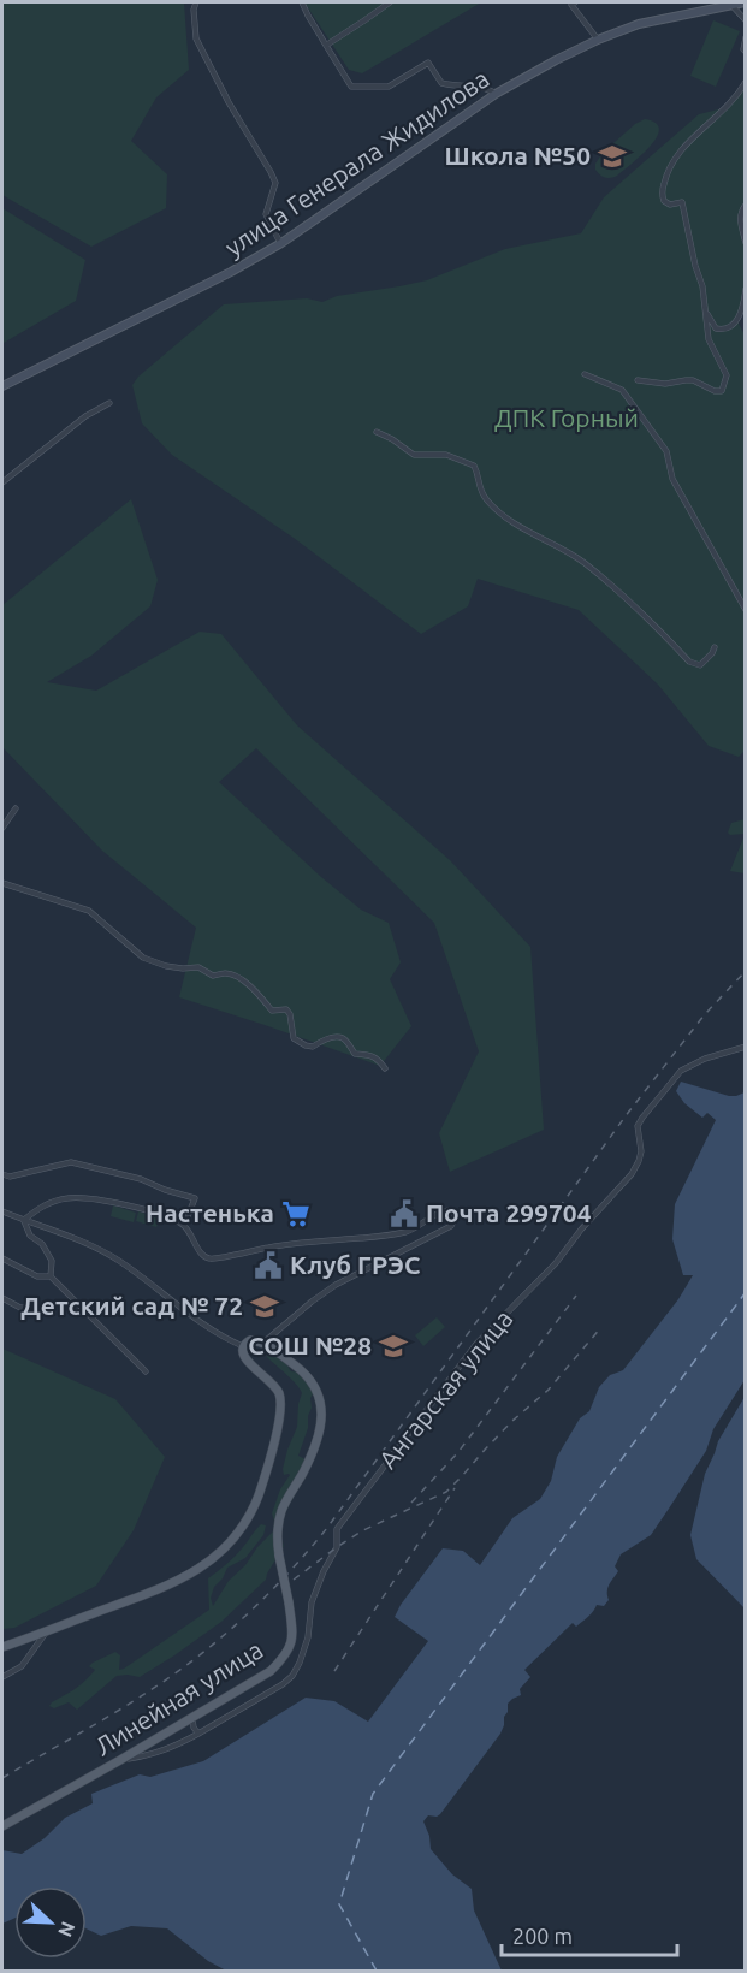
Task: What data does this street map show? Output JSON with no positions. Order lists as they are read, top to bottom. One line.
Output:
{"streets":{"main road":["улица Генерала Жидилова","Линейная улица"],"street":["Ангарская улица"]},"crossings":[["Ангарская улица","Линейная улица"]],"parks":["ДПК Горный"],"places":{"school or university":["Школа №50","Детский сад № 72","СОШ №28"],"supermarket":["Настенька"],"public building":["Почта 299704","Клуб ГРЭС"]},"scale_bar":"200 m","north":"bottom right"}
